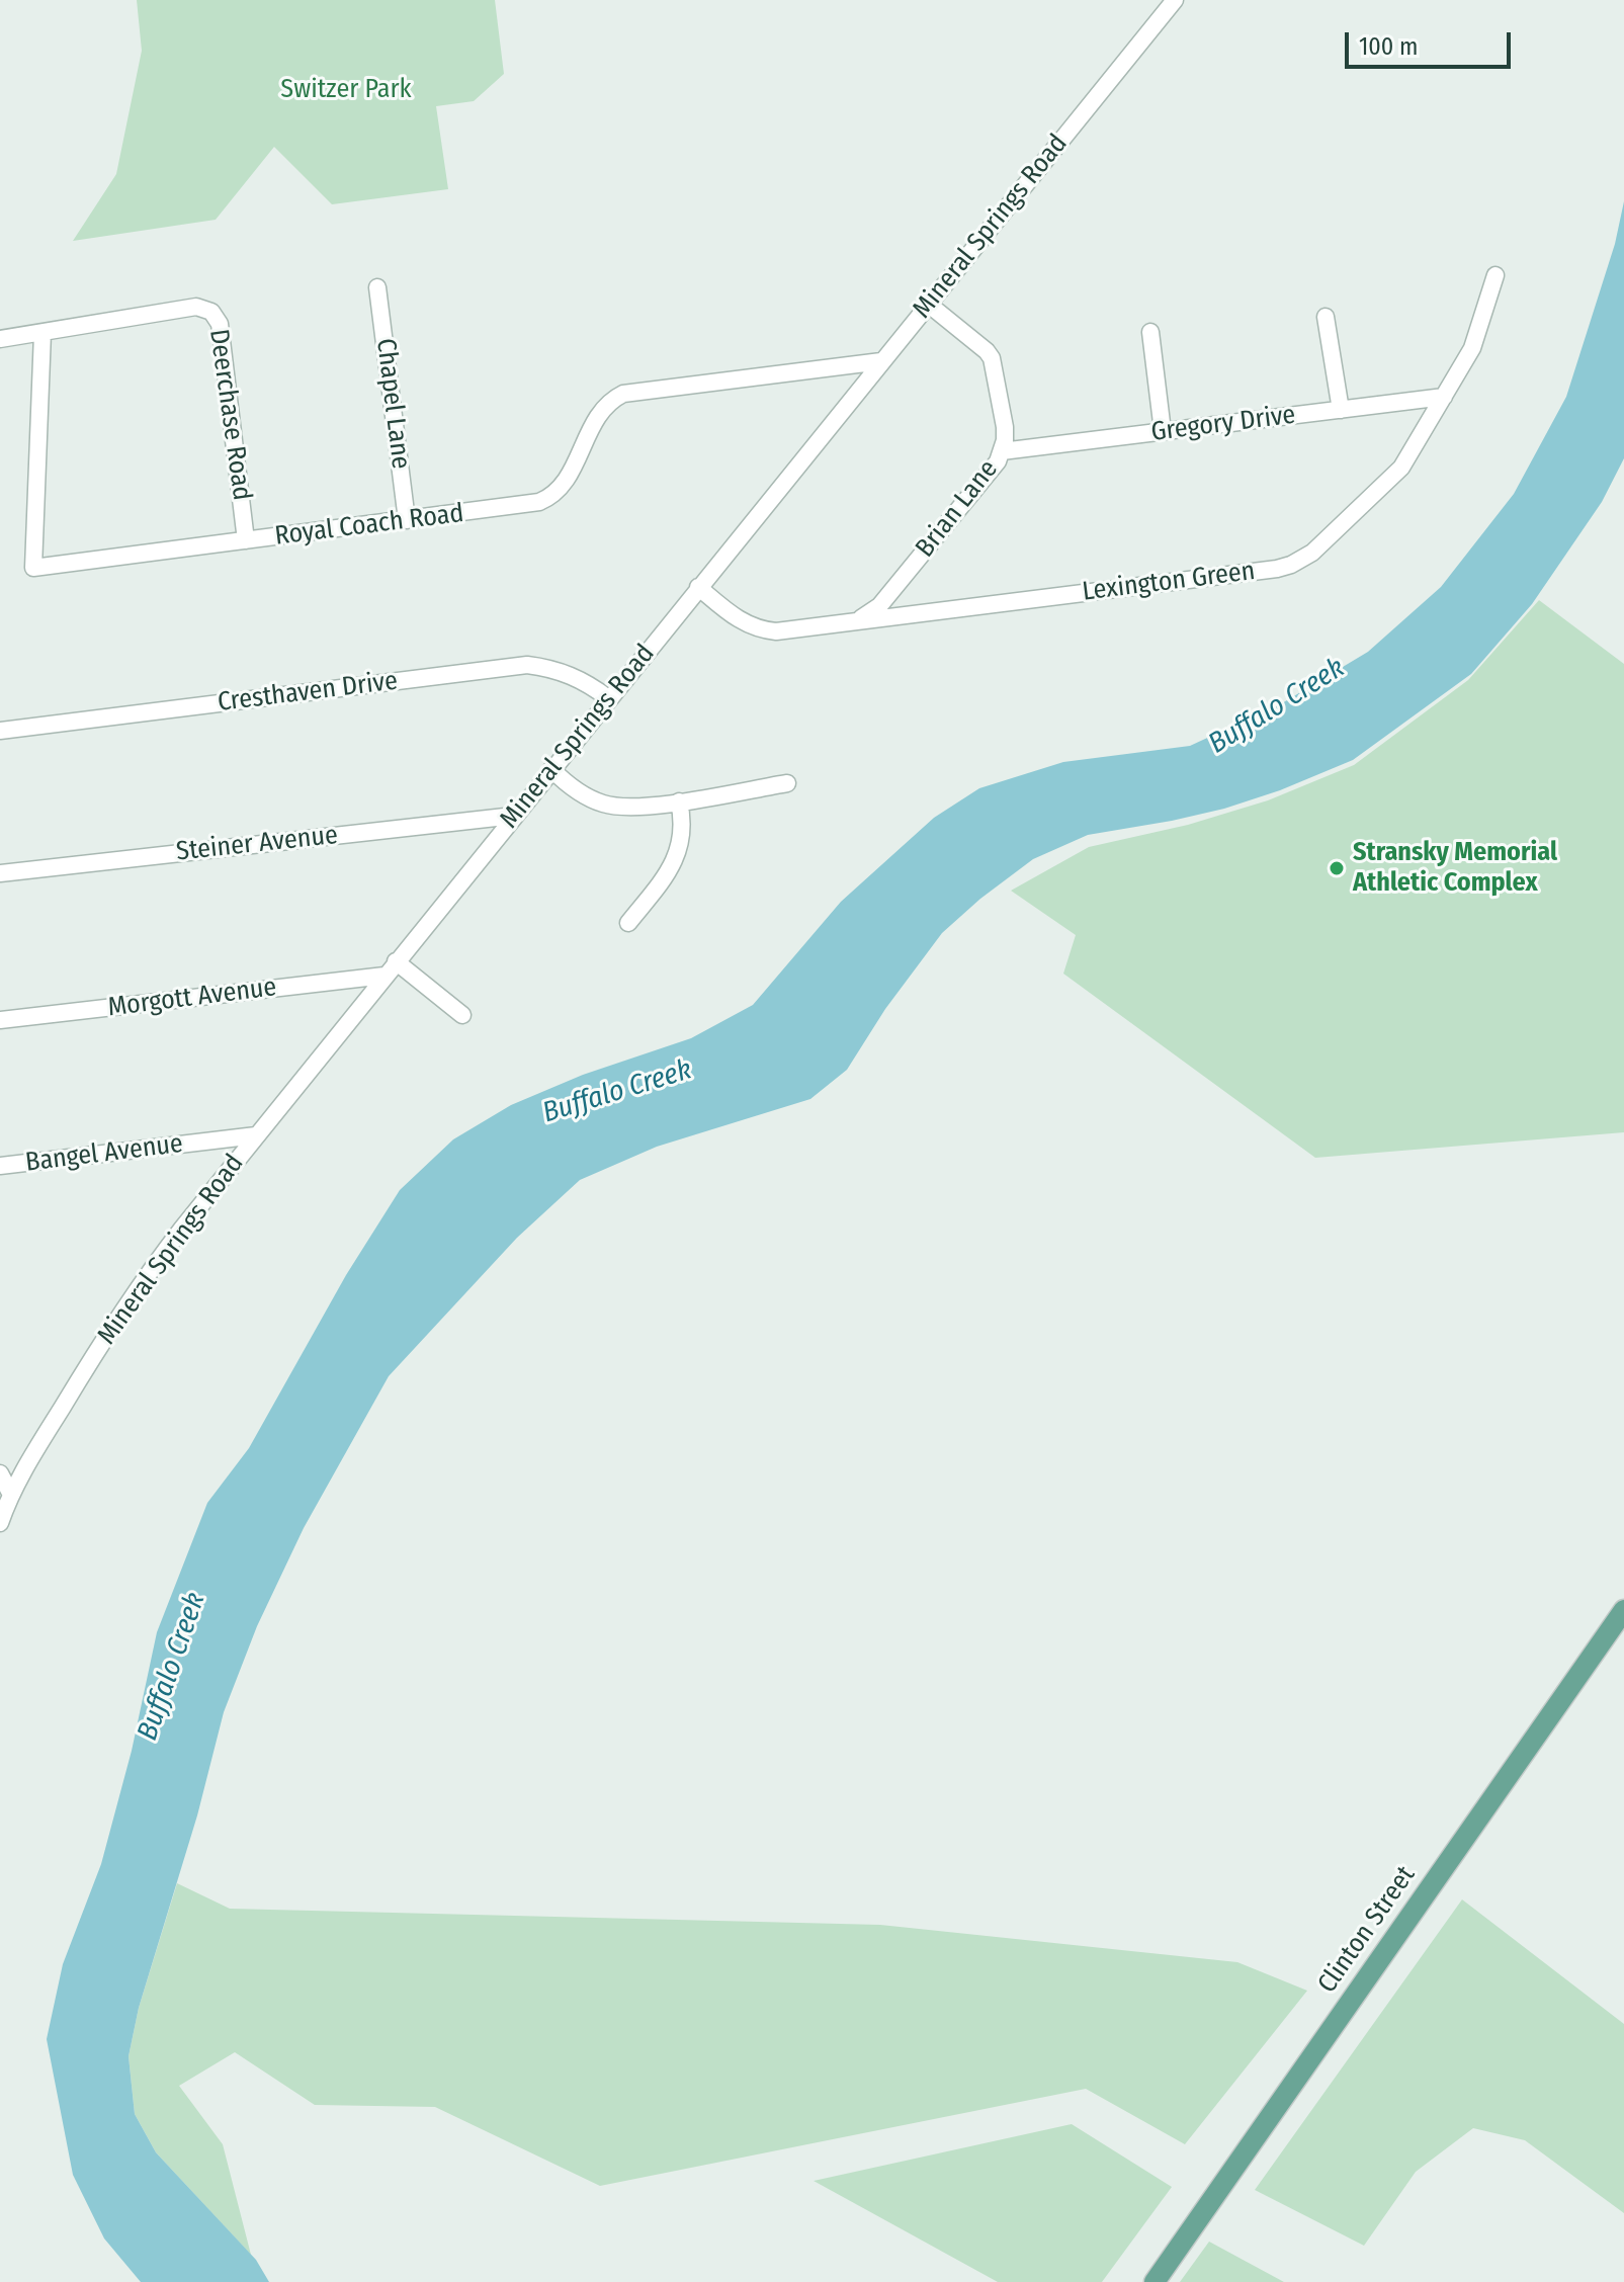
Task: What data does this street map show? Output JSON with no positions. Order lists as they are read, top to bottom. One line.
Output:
{"streets":{"main road":["Clinton Street"],"street":["Mineral Springs Road","Chapel Lane","Deerchase Road","Gregory Drive","Brian Lane","Royal Coach Road","Lexington Green","Cresthaven Drive","Steiner Avenue","Morgott Avenue","Bangel Avenue"]},"crossings":[["Mineral Springs Road","Brian Lane"],["Mineral Springs Road","Royal Coach Road"],["Mineral Springs Road","Lexington Green"],["Mineral Springs Road","Cresthaven Drive"],["Mineral Springs Road","Steiner Avenue"],["Mineral Springs Road","Morgott Avenue"],["Mineral Springs Road","Bangel Avenue"],["Chapel Lane","Royal Coach Road"],["Deerchase Road","Royal Coach Road"],["Gregory Drive","Brian Lane"],["Gregory Drive","Lexington Green"],["Brian Lane","Lexington Green"]],"water":["Buffalo Creek"],"parks":["Switzer Park"],"places":["Stransky Memorial Athletic Complex"],"scale_bar":"100 m"}
